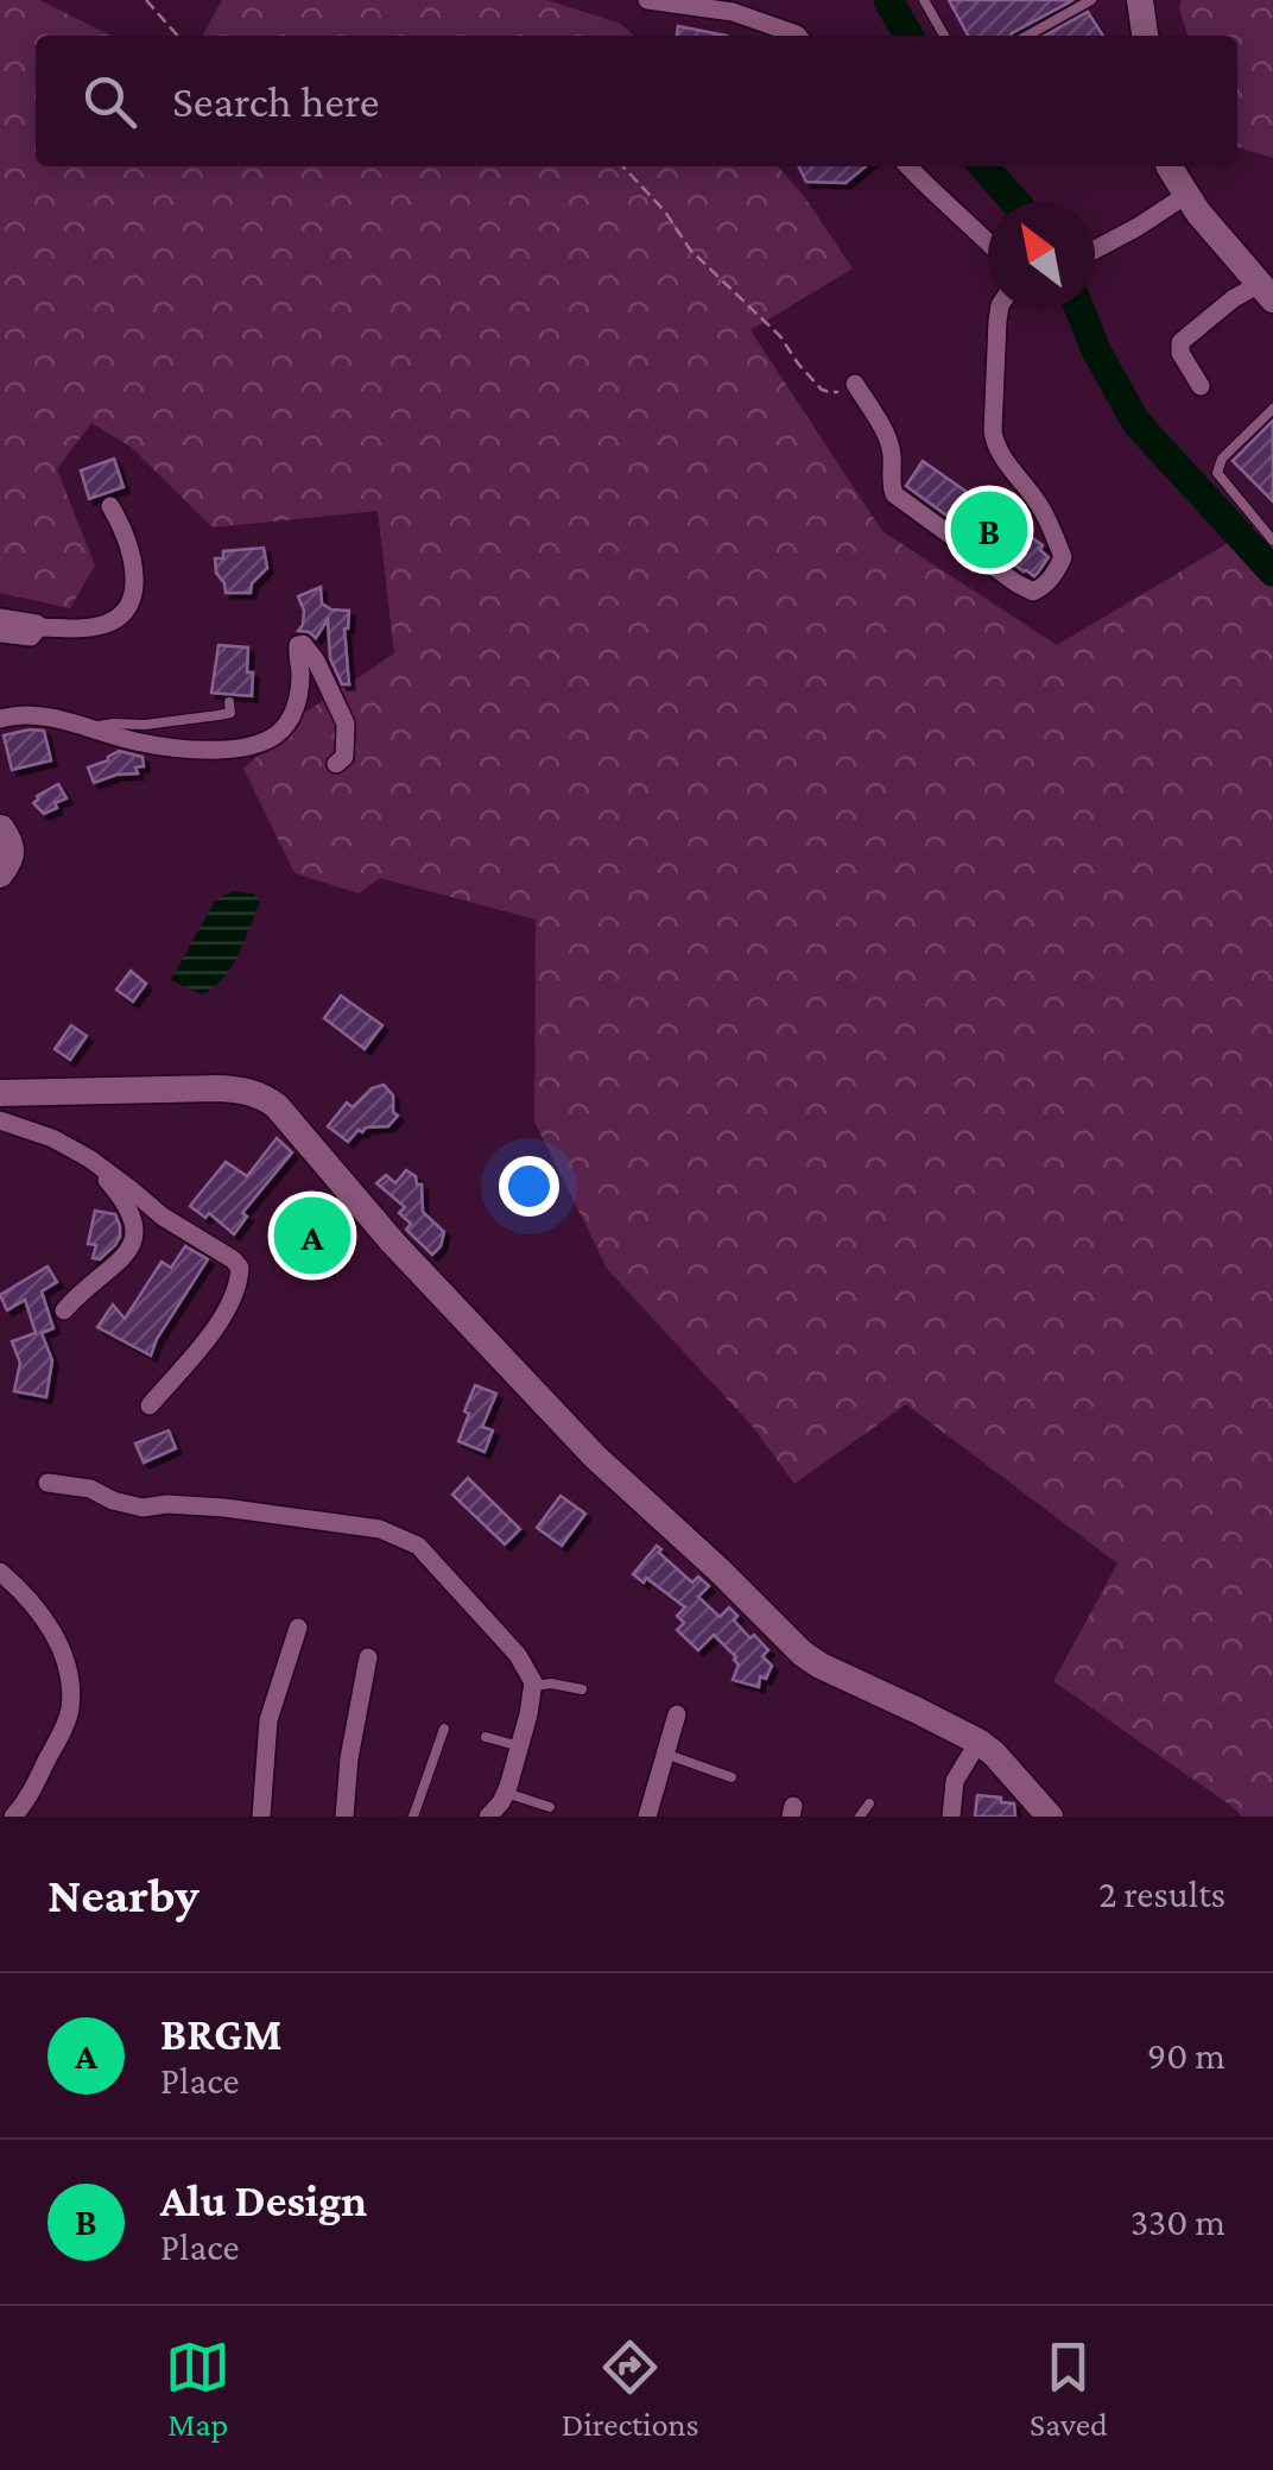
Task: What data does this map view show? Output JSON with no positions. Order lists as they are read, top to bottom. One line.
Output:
{"north":"top left","page":{"search":"Search here","pins":["B","A"],"heading":["Nearby","2 results"],"list":[{"mark":"A","name":"BRGM","note":"Place","value":"90 m"},{"mark":"B","name":"Alu Design","note":"Place","value":"330 m"}],"nav":["Map","Directions","Saved"]}}
